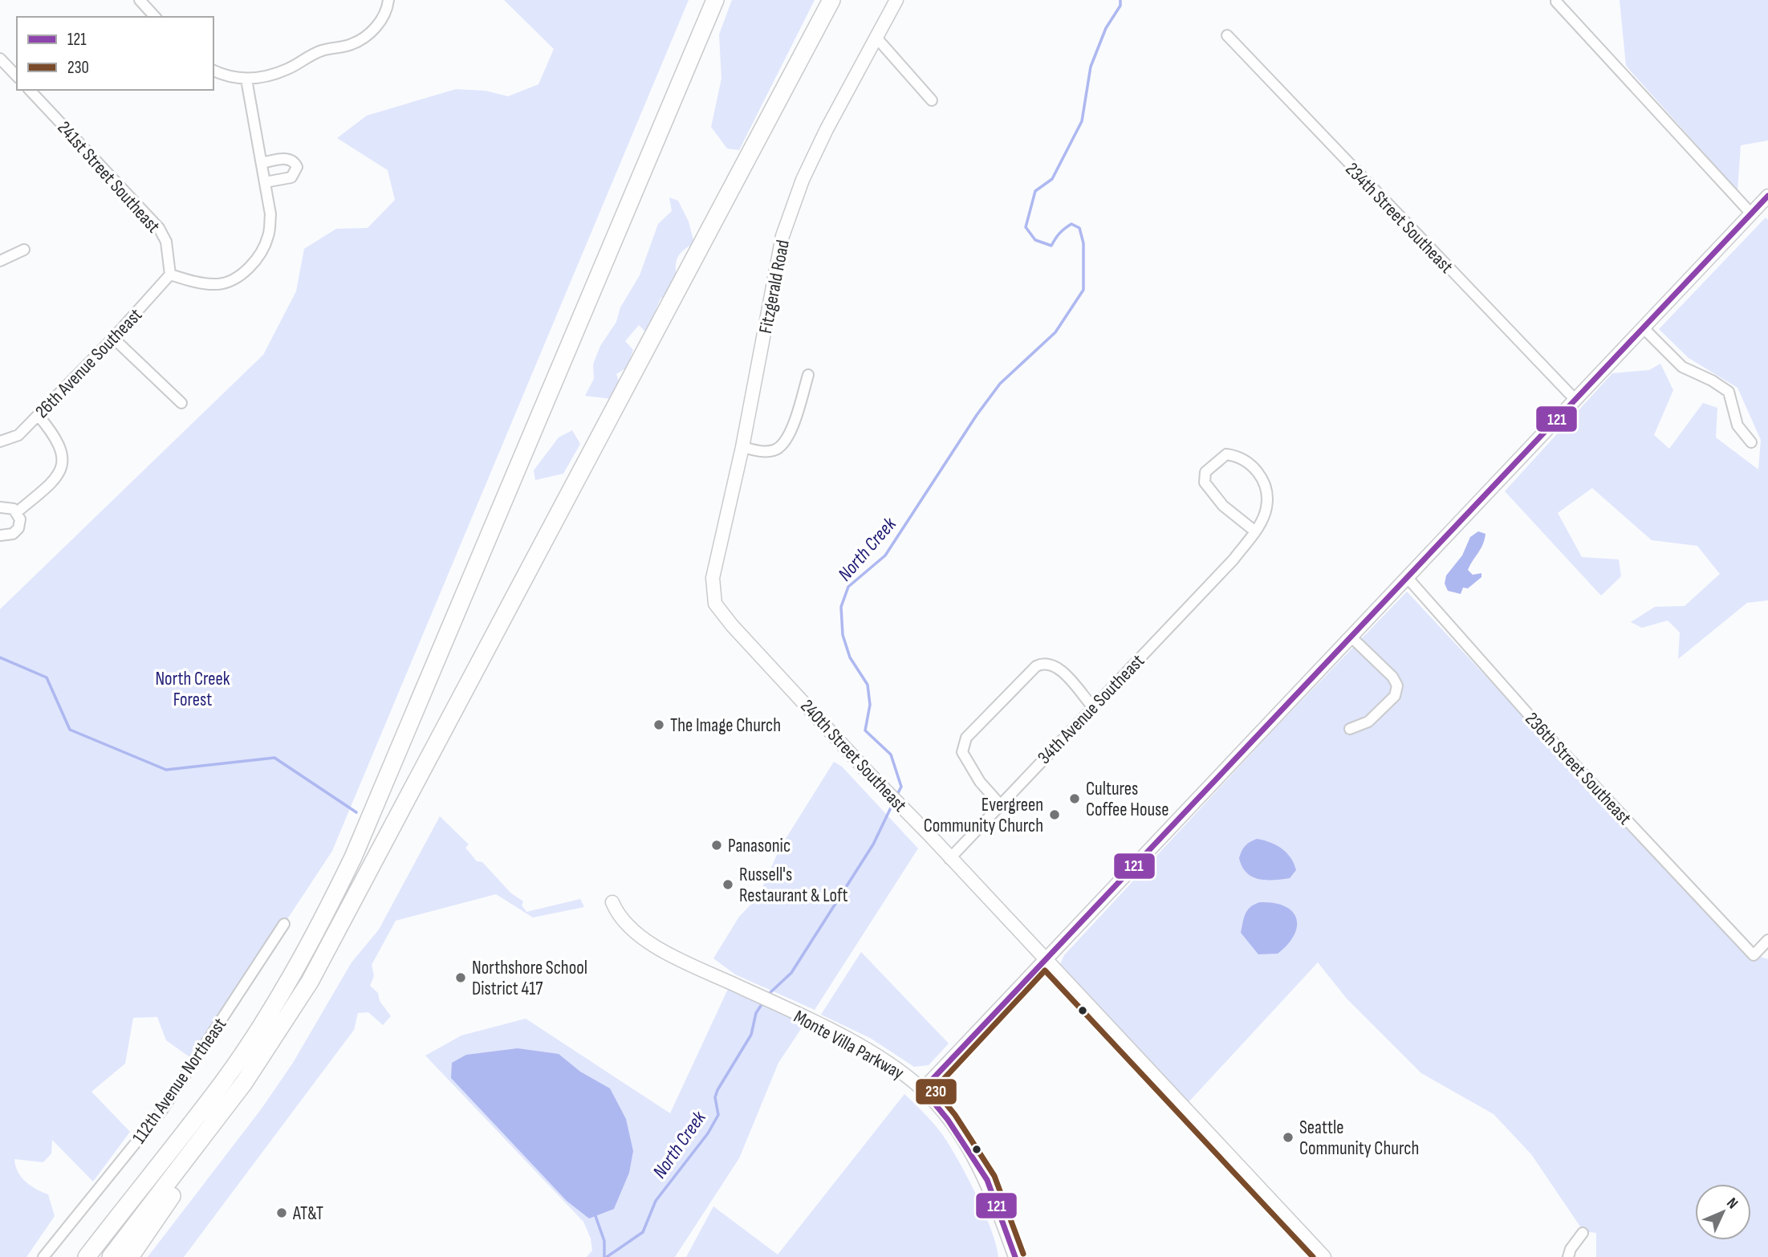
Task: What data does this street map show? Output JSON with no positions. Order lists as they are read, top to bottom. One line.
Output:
{"streets":{"street":["241st Street Southeast","234th Street Southeast","Fitzgerald Road","26th Avenue Southeast","34th Avenue Southeast","240th Street Southeast","236th Street Southeast","Monte Villa Parkway","112th Avenue Northeast"]},"crossings":[["241st Street Southeast","26th Avenue Southeast"],["Fitzgerald Road","240th Street Southeast"],["34th Avenue Southeast","240th Street Southeast"]],"water":["North Creek"],"parks":["North Creek Forest"],"places":["The Image Church","Cultures Coffee House","Evergreen Community Church","Panasonic","Russell's Restaurant & Loft","Northshore School District 417","Seattle Community Church","AT&T"],"lines":["transit line 121","transit line 230"],"legend":["121","230"],"north":"top right"}
